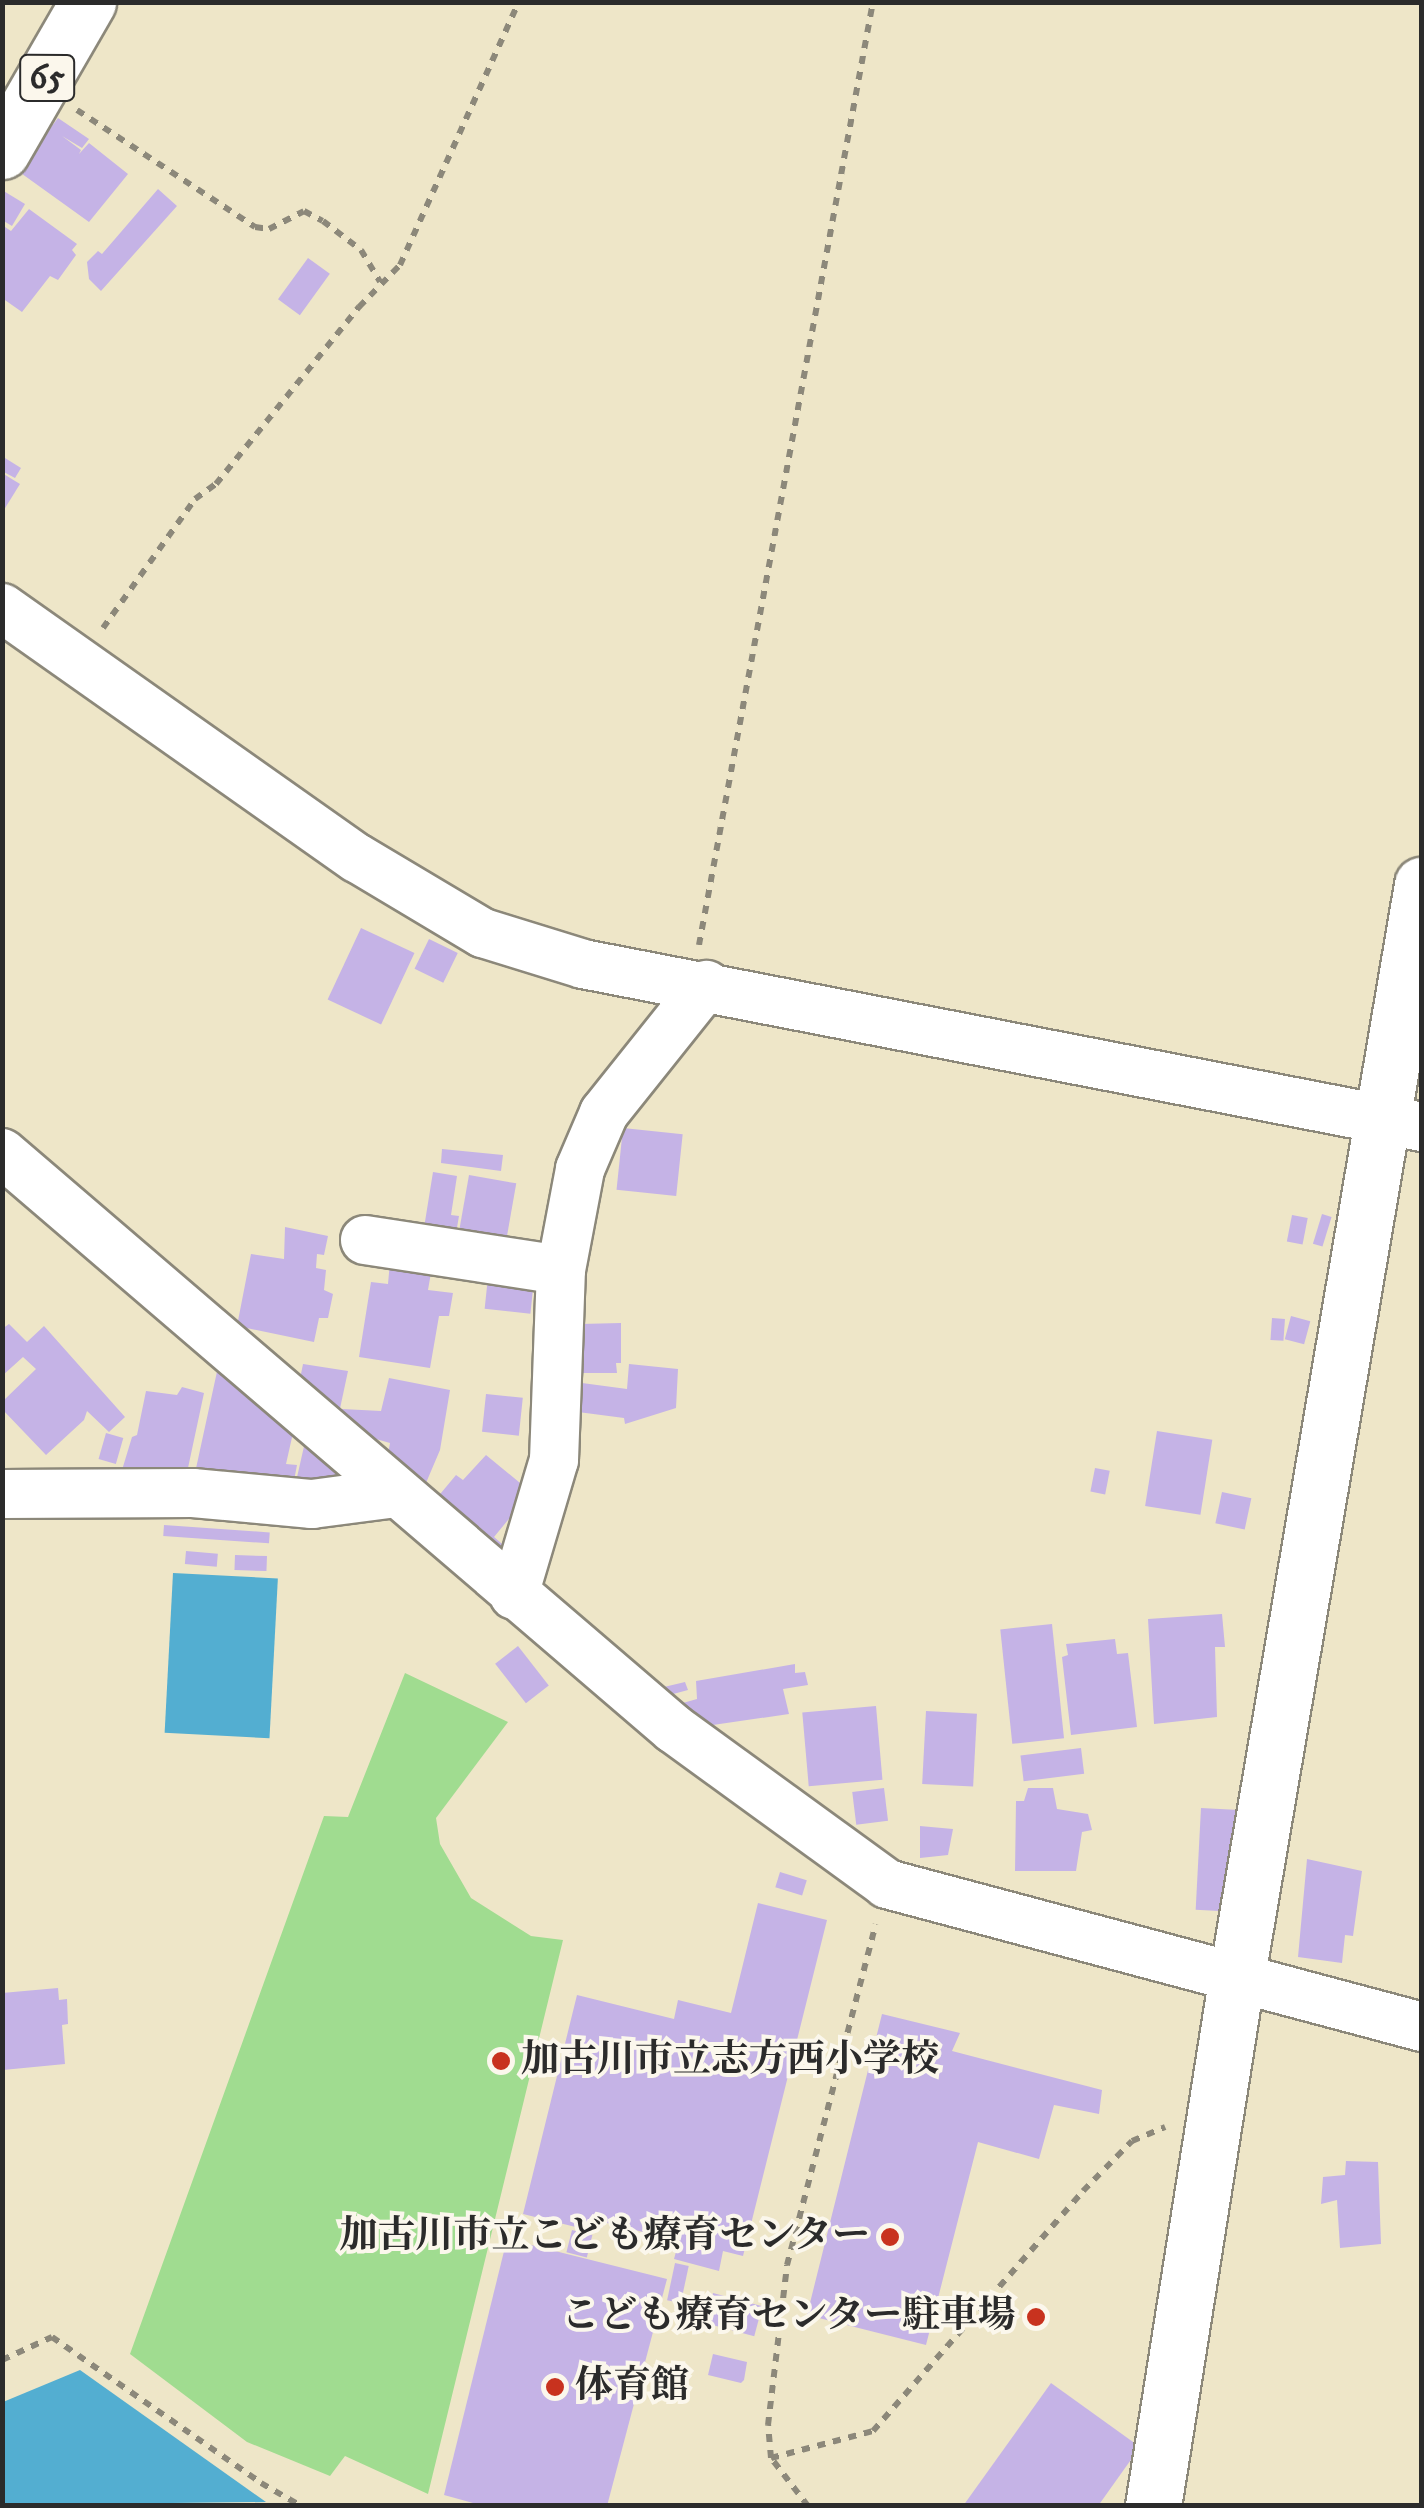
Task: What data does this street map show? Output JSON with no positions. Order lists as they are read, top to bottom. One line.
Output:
{"streets":{"street":["65"]},"places":["加古川市立志方西小学校","加古川市立こども療育センター","こども療育センター駐車場","体育館"]}
